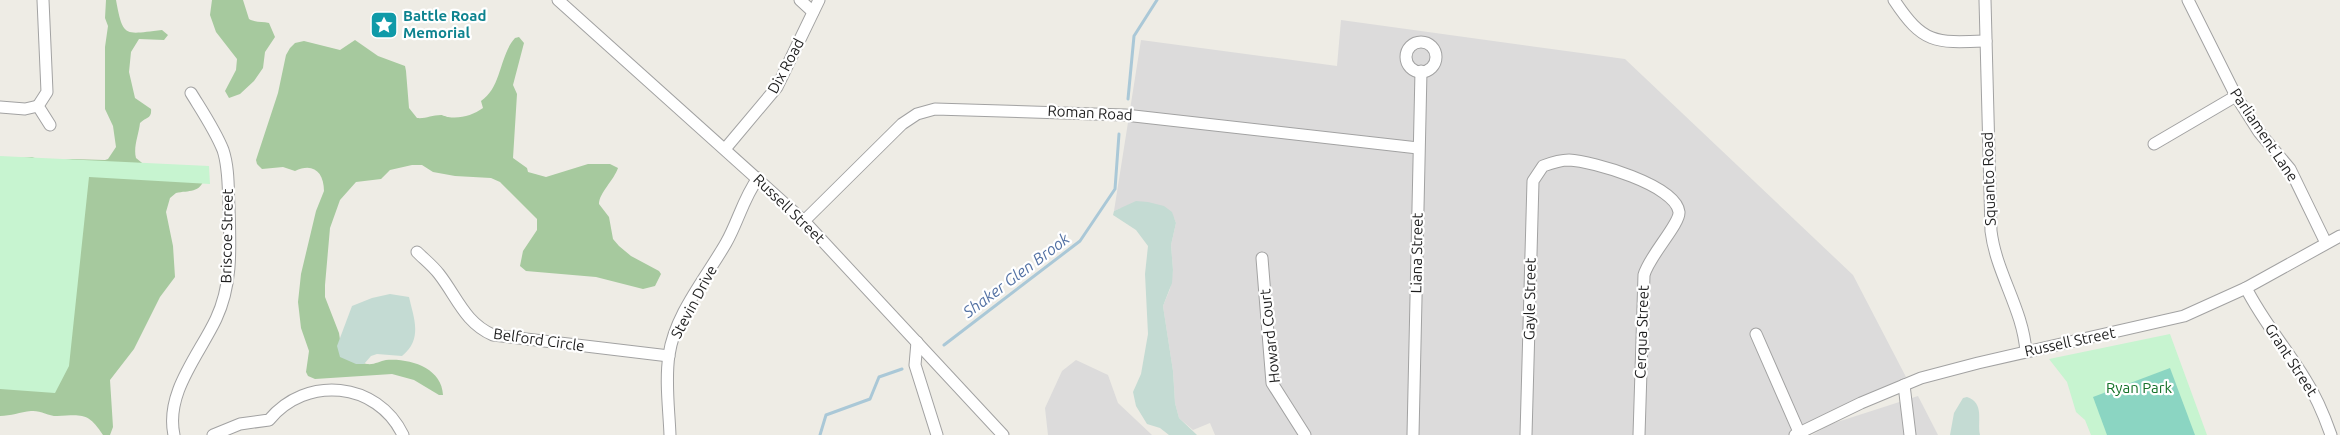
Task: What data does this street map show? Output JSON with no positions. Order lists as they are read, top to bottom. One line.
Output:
{"streets":{"street":["Dix Road","Roman Road","Parliament Lane","Squanto Road","Russell Street","Briscoe Street","Liana Street","Gayle Street","Stevin Drive","Cerqua Street","Howard Court","Belford Circle","Grant Street"]},"crossings":[["Dix Road","Russell Street"],["Roman Road","Russell Street"],["Roman Road","Liana Street"],["Parliament Lane","Russell Street"],["Squanto Road","Russell Street"],["Russell Street","Stevin Drive"],["Russell Street","Grant Street"],["Gayle Street","Cerqua Street"],["Stevin Drive","Belford Circle"]],"water":["Shaker Glen Brook"],"parks":["Ryan Park"],"places":{"place":["Battle Road Memorial"]}}
